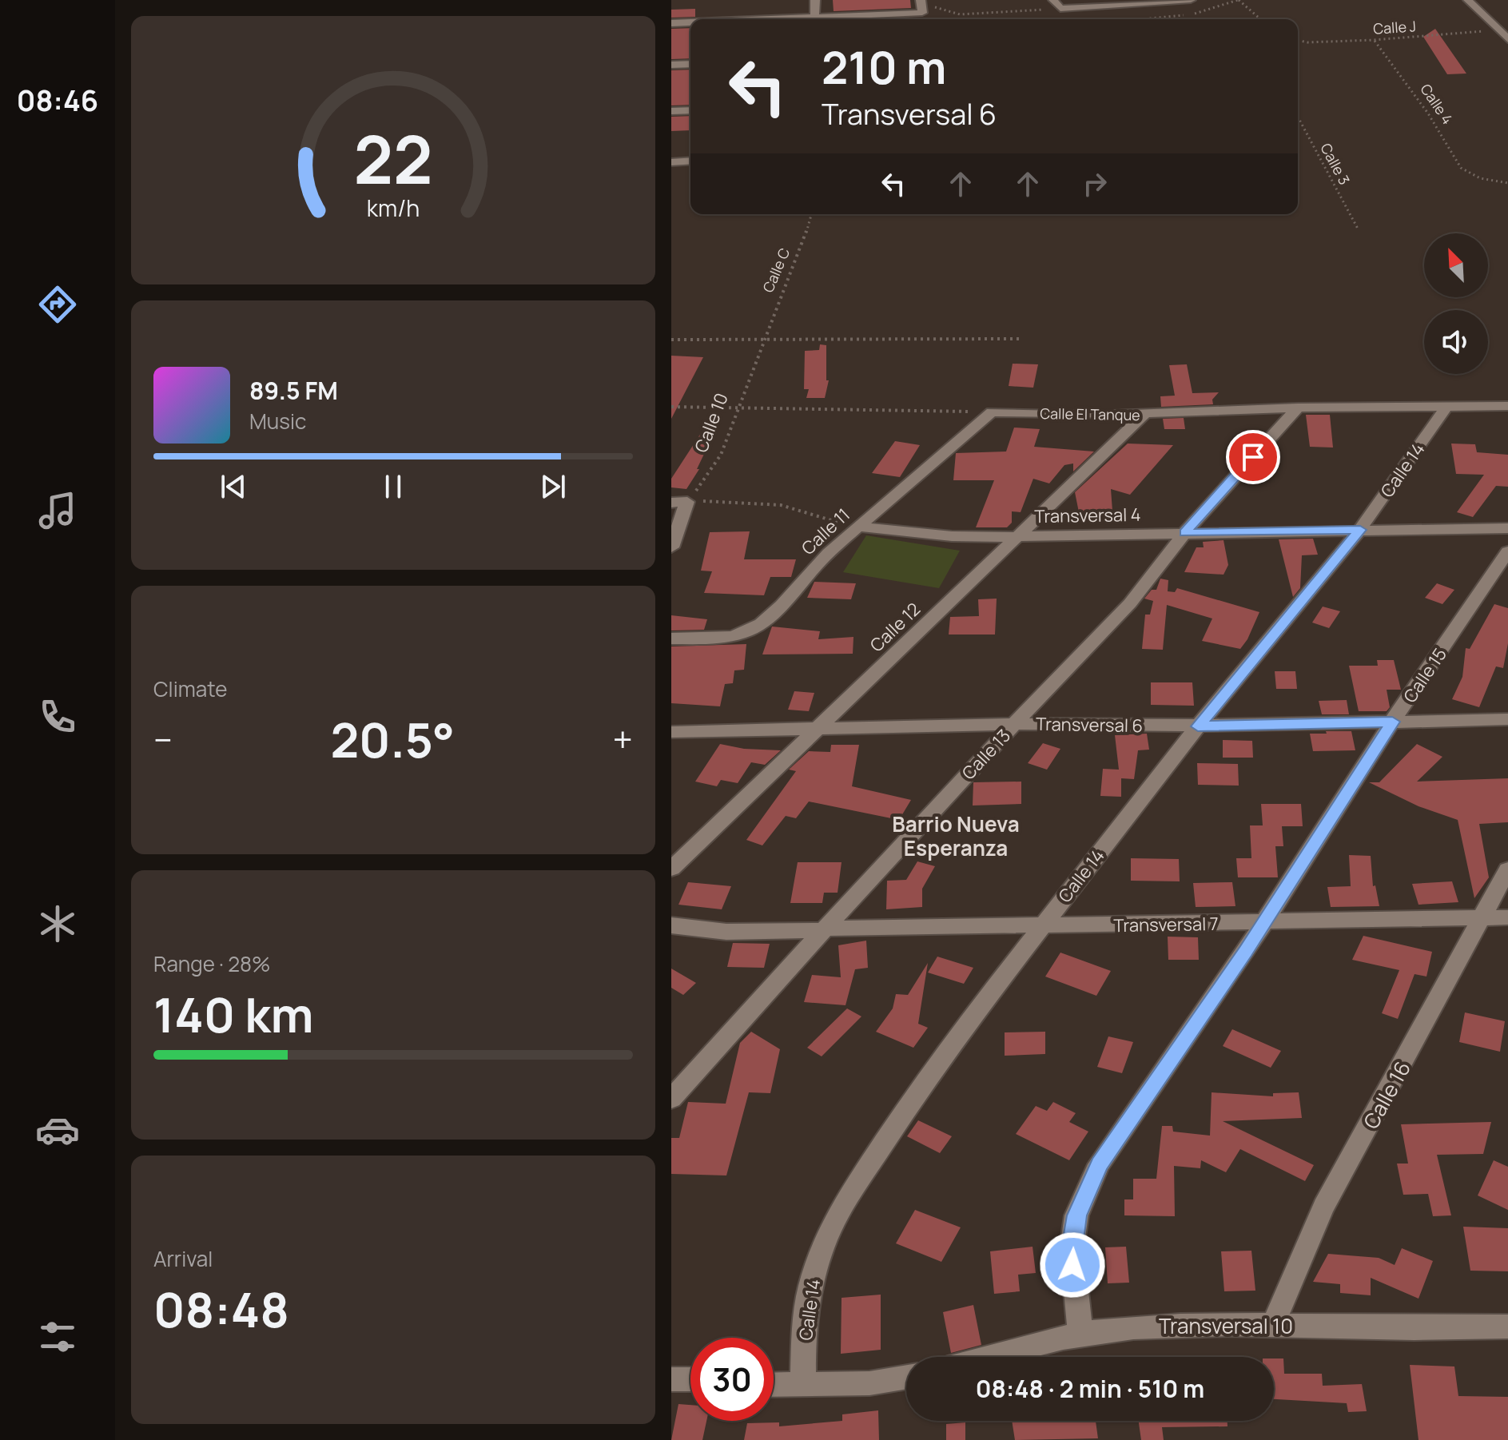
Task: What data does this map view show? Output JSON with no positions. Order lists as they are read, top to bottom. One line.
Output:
{"streets":{"street":["Calle El Tanque","Calle 14","Transversal 4","Calle 11","Calle 12","Calle 15","Transversal 6","Calle 13","Transversal 7","Calle 16","Transversal 10"],"path":["Calle J","Calle 4","Calle 3","Calle C","Calle 10"]},"crossings":[["Calle J","Calle 4"],["Calle C","Calle 10"],["Calle El Tanque","Calle 14"],["Calle El Tanque","Calle 11"],["Calle El Tanque","Calle 12"],["Calle El Tanque","Calle 13"],["Calle 14","Transversal 4"],["Calle 14","Transversal 6"],["Calle 14","Transversal 7"],["Transversal 4","Calle 11"],["Transversal 4","Calle 12"],["Transversal 4","Calle 13"],["Calle 12","Transversal 6"],["Calle 15","Transversal 6"],["Calle 15","Transversal 7"],["Calle 15","Transversal 10"],["Transversal 6","Calle 13"],["Calle 13","Transversal 7"],["Transversal 7","Calle 16"],["Calle 16","Transversal 10"]],"districts":["Barrio Nueva Esperanza"],"north":"top left","page":{"tabs":"08:46","turn":["210 m","Transversal 6"],"song":["89.5 FM","Music"],"tile":["Climate",["Range · 28%","140 km"],["Arrival","08:48"]],"heat":["−","20.5°","+"],"limit":"30","trip":"08:48 · 2 min · 510 m","gauge":["22","km/h"]}}
